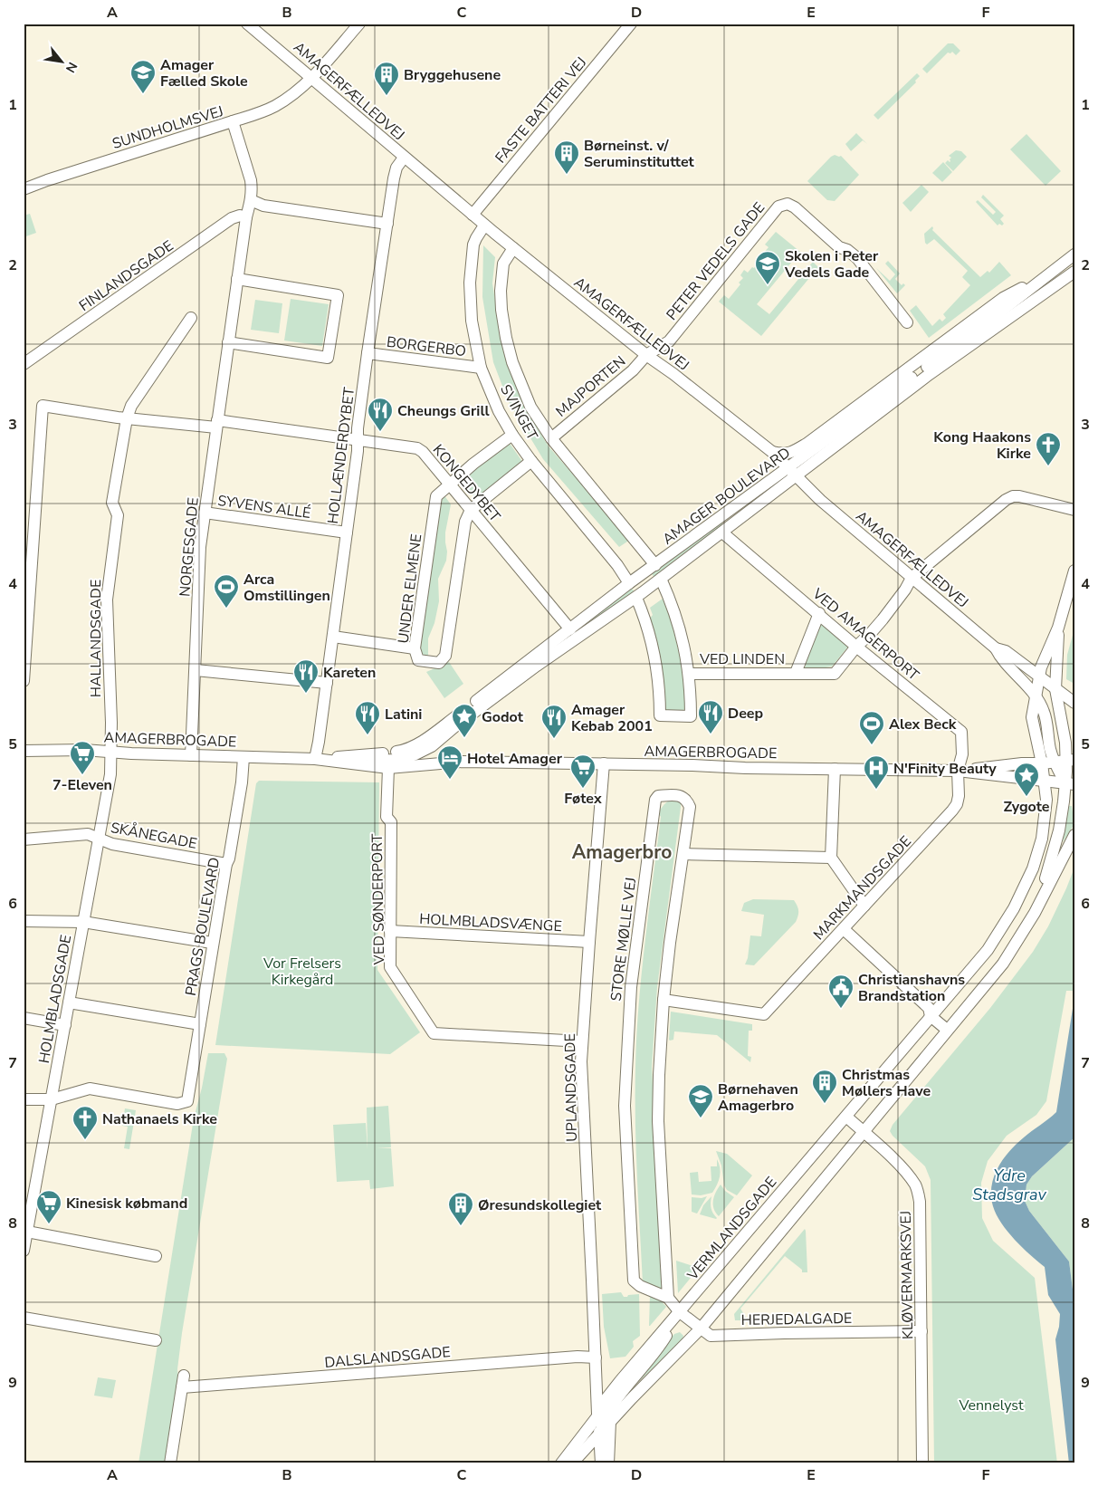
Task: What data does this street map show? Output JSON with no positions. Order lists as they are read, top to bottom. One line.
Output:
{"streets":{"street":["AMAGERFÆLLEDVEJ","FASTE BATTERI VEJ","SUNDHOLMSVEJ","PETER VEDELS GADE","FINLANDSGADE","BORGERBO","MAJPORTEN","SVINGET","HOLLÆNDERDYBET","KONGEDYBET","AMAGER BOULEVARD","SYVENS ALLÉ","NORGESGADE","UNDER ELMENE","VED AMAGERPORT","HALLANDSGADE","VED LINDEN","AMAGERBROGADE","SKÅNEGADE","MARKMANDSGADE","VED SØNDERPORT","HOLMBLADSVÆNGE","PRAGS BOULEVARD","STORE MØLLE VEJ","HOLMBLADSGADE","UPLANDSGADE","VERMLANDSGADE","KLØVERMARKSVEJ","HERJEDALGADE","DALSLANDSGADE"]},"crossings":[["AMAGERFÆLLEDVEJ","FASTE BATTERI VEJ"],["AMAGERFÆLLEDVEJ","SUNDHOLMSVEJ"],["AMAGERFÆLLEDVEJ","PETER VEDELS GADE"],["AMAGERFÆLLEDVEJ","MAJPORTEN"],["AMAGERFÆLLEDVEJ","SVINGET"],["AMAGERFÆLLEDVEJ","HOLLÆNDERDYBET"],["AMAGERFÆLLEDVEJ","AMAGER BOULEVARD"],["AMAGERFÆLLEDVEJ","VED LINDEN"],["AMAGERFÆLLEDVEJ","AMAGERBROGADE"],["AMAGERFÆLLEDVEJ","VERMLANDSGADE"],["SUNDHOLMSVEJ","NORGESGADE"],["PETER VEDELS GADE","MAJPORTEN"],["FINLANDSGADE","NORGESGADE"],["BORGERBO","SVINGET"],["BORGERBO","HOLLÆNDERDYBET"],["MAJPORTEN","SVINGET"],["SVINGET","AMAGER BOULEVARD"],["SVINGET","UNDER ELMENE"],["HOLLÆNDERDYBET","KONGEDYBET"],["HOLLÆNDERDYBET","SYVENS ALLÉ"],["HOLLÆNDERDYBET","AMAGERBROGADE"],["KONGEDYBET","AMAGER BOULEVARD"],["KONGEDYBET","NORGESGADE"],["KONGEDYBET","UNDER ELMENE"],["KONGEDYBET","HALLANDSGADE"],["AMAGER BOULEVARD","VED AMAGERPORT"],["AMAGER BOULEVARD","AMAGERBROGADE"],["SYVENS ALLÉ","NORGESGADE"],["NORGESGADE","AMAGERBROGADE"],["VED AMAGERPORT","VED LINDEN"],["VED AMAGERPORT","AMAGERBROGADE"],["VED AMAGERPORT","MARKMANDSGADE"],["HALLANDSGADE","AMAGERBROGADE"],["HALLANDSGADE","HOLMBLADSGADE"],["AMAGERBROGADE","MARKMANDSGADE"],["AMAGERBROGADE","VED SØNDERPORT"],["AMAGERBROGADE","PRAGS BOULEVARD"],["AMAGERBROGADE","HOLMBLADSGADE"],["AMAGERBROGADE","UPLANDSGADE"],["AMAGERBROGADE","VERMLANDSGADE"],["SKÅNEGADE","PRAGS BOULEVARD"],["SKÅNEGADE","HOLMBLADSGADE"],["MARKMANDSGADE","STORE MØLLE VEJ"],["VED SØNDERPORT","HOLMBLADSVÆNGE"],["VED SØNDERPORT","UPLANDSGADE"],["HOLMBLADSVÆNGE","UPLANDSGADE"],["PRAGS BOULEVARD","HOLMBLADSGADE"],["STORE MØLLE VEJ","VERMLANDSGADE"],["STORE MØLLE VEJ","HERJEDALGADE"],["UPLANDSGADE","VERMLANDSGADE"],["UPLANDSGADE","DALSLANDSGADE"],["VERMLANDSGADE","KLØVERMARKSVEJ"],["VERMLANDSGADE","HERJEDALGADE"],["KLØVERMARKSVEJ","HERJEDALGADE"]],"districts":["Amagerbro"],"water":["Ydre Stadsgrav"],"parks":["Vor Frelsers Kirkegård","Vennelyst"],"places":{"school or university":["Amager Fælled Skole","Skolen i Peter Vedels Gade","Børnehaven Amagerbro"],"building":["Bryggehusene","Børneinst. v/ Seruminstituttet","Christmas Møllers Have","Øresundskollegiet"],"restaurant":["Cheungs Grill","Kareten","Deep","Latini","Amager Kebab 2001"],"church":["Kong Haakons Kirke","Nathanaels Kirke"],"sports":["Arca Omstillingen","Alex Beck"],"place":["Godot","Zygote"],"supermarket":["7-Eleven","Føtex","Kinesisk købmand"],"hotel":["Hotel Amager"],"hospital":["N'Finity Beauty"],"public building":["Christianshavns Brandstation"]},"north":"bottom right","grid":{"columns":["A","B","C","D","E","F"],"rows":["1","2","3","4","5","6","7","8","9"]}}
